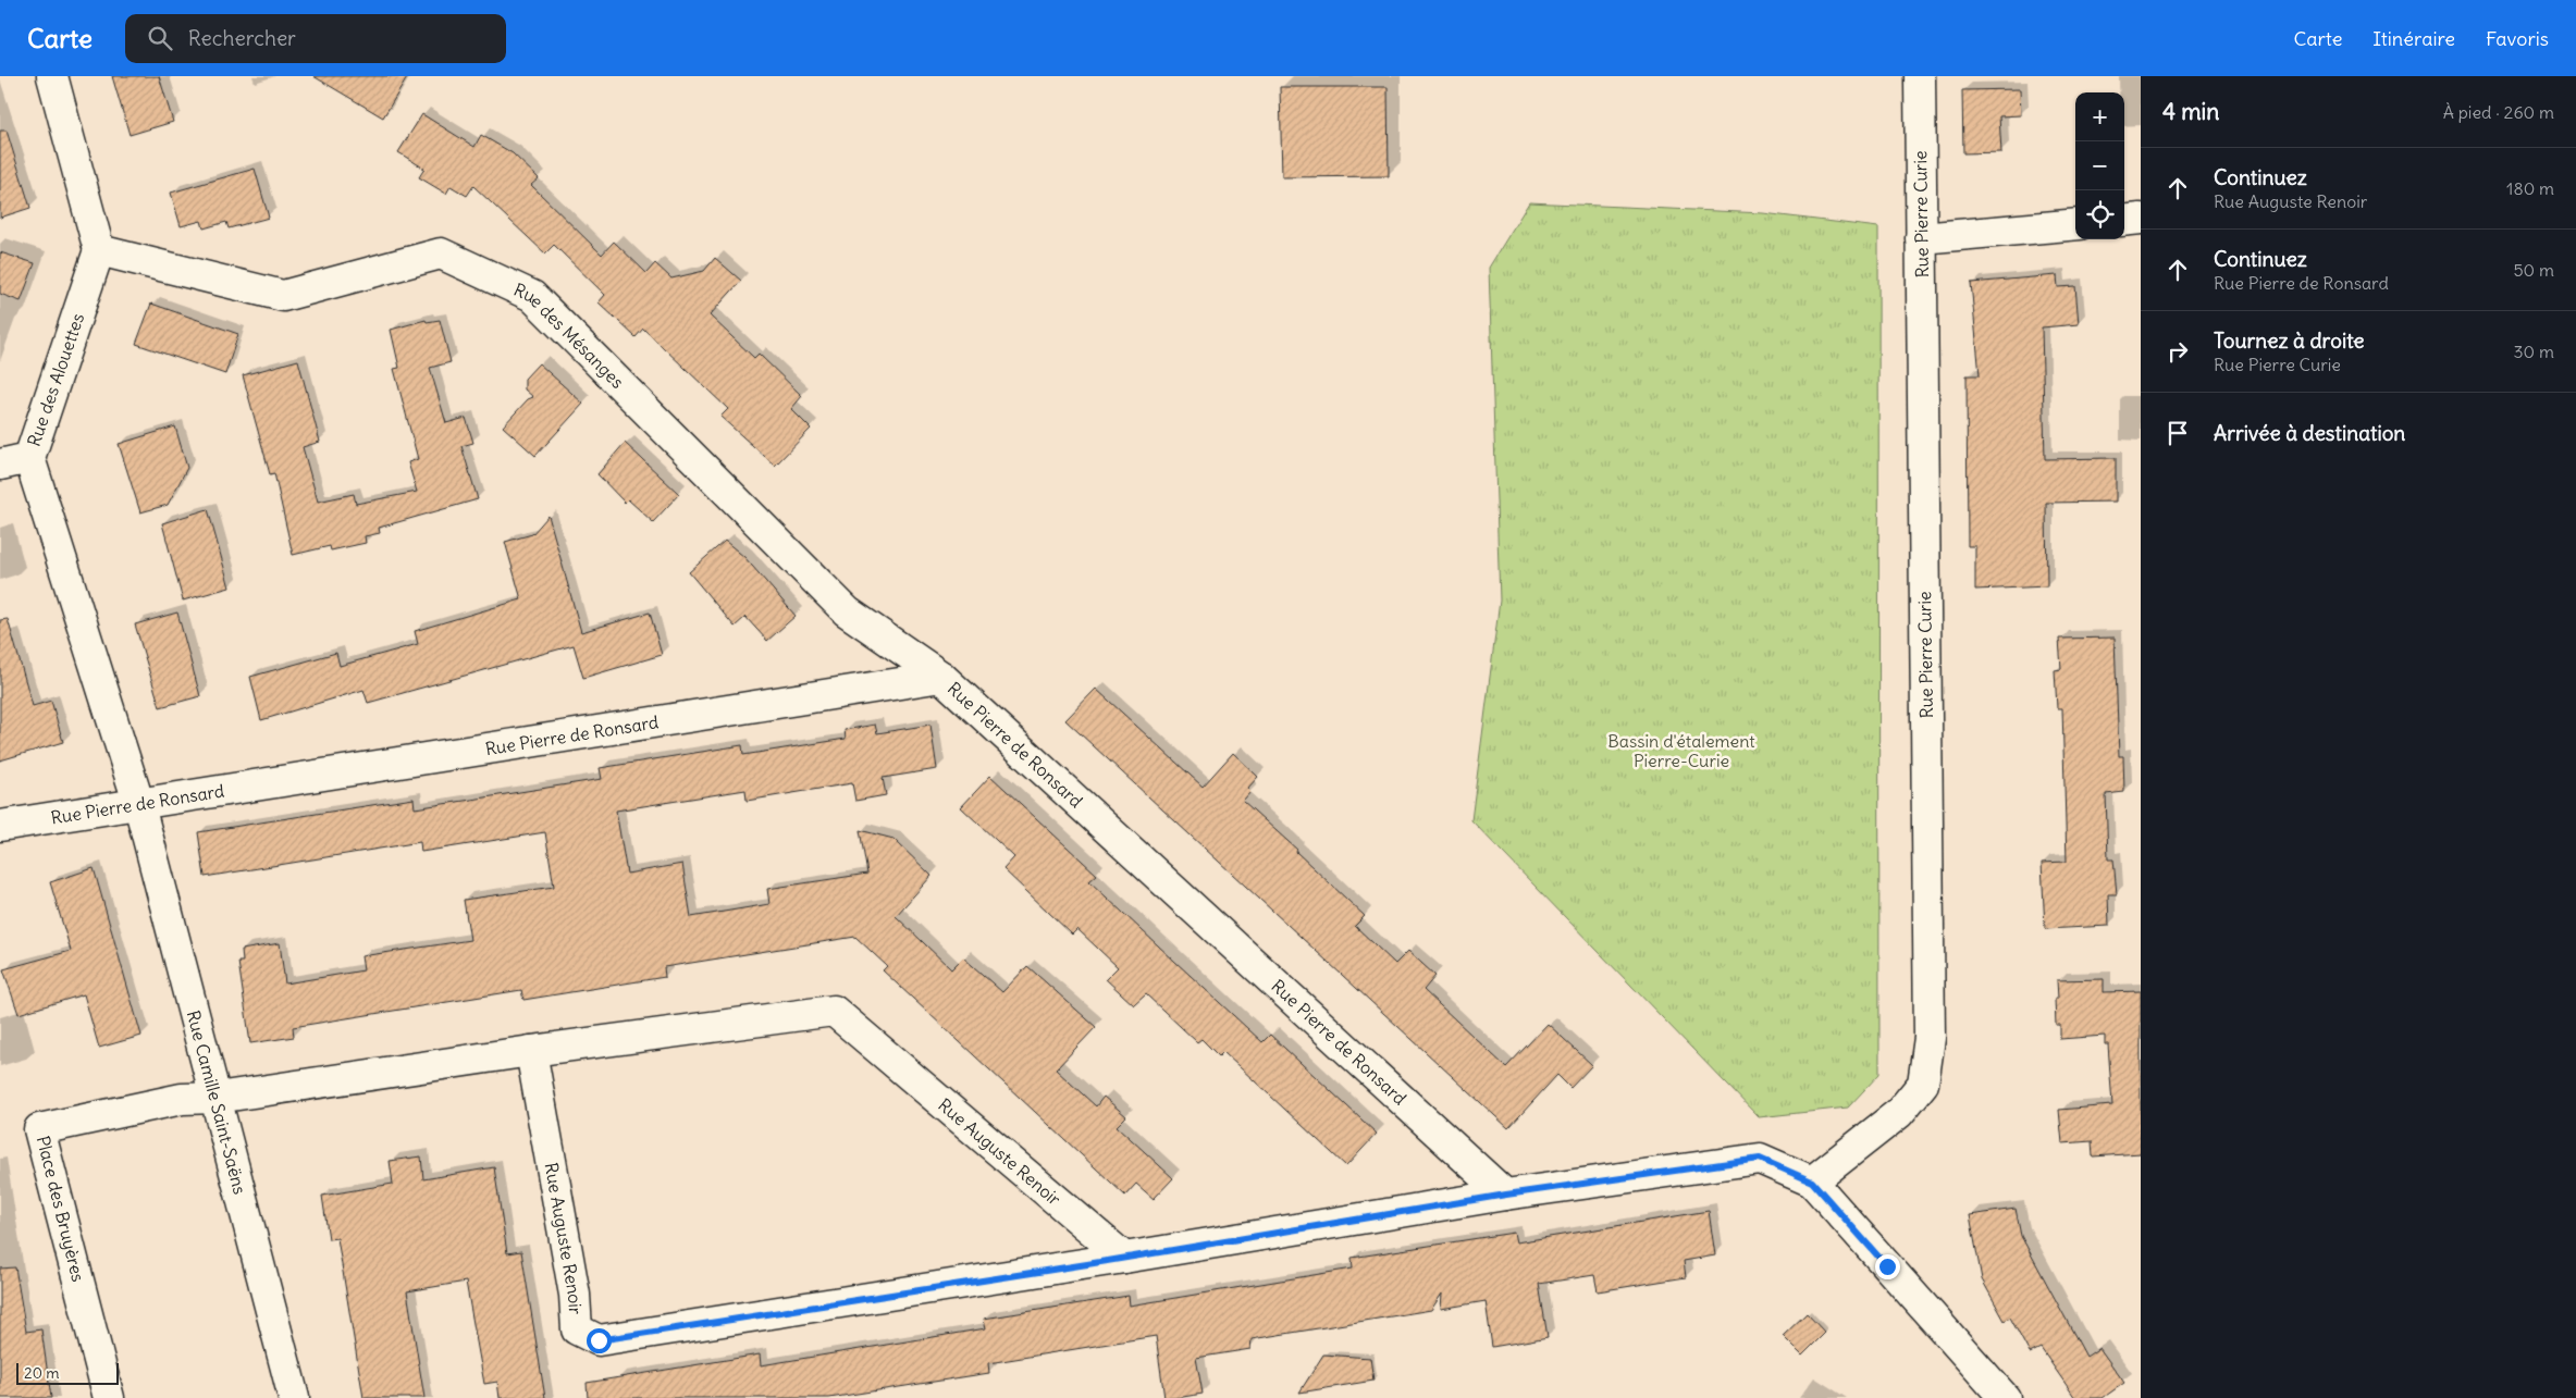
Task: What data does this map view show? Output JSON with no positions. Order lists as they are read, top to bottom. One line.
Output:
{"streets":{"street":["Rue Pierre Curie","Rue des Mésanges","Rue des Alouettes","Rue Pierre de Ronsard","Rue Camille Saint-Saëns","Rue Auguste Renoir","Place des Bruyères"]},"crossings":[["Rue des Mésanges","Rue des Alouettes"],["Rue des Mésanges","Rue Pierre de Ronsard"],["Rue des Alouettes","Rue Pierre de Ronsard"],["Rue des Alouettes","Rue Camille Saint-Saëns"],["Rue Pierre de Ronsard","Rue Camille Saint-Saëns"],["Rue Pierre de Ronsard","Rue Auguste Renoir"],["Rue Camille Saint-Saëns","Rue Auguste Renoir"],["Rue Camille Saint-Saëns","Place des Bruyères"],["Rue Auguste Renoir","Place des Bruyères"]],"parks":["Bassin d'étalement Pierre-Curie"],"scale_bar":"20 m","page":{"header":"Carte","search":"Rechercher","nav":["Carte","Itinéraire","Favoris"],"heading":["4 min","À pied · 260 m"],"map_buttons":["+","−"],"list":[["Continuez","Rue Auguste Renoir","180 m"],["Continuez","Rue Pierre de Ronsard","50 m"],["Tournez à droite","Rue Pierre Curie","30 m"],"Arrivée à destination"],"scale":"20 m"}}
